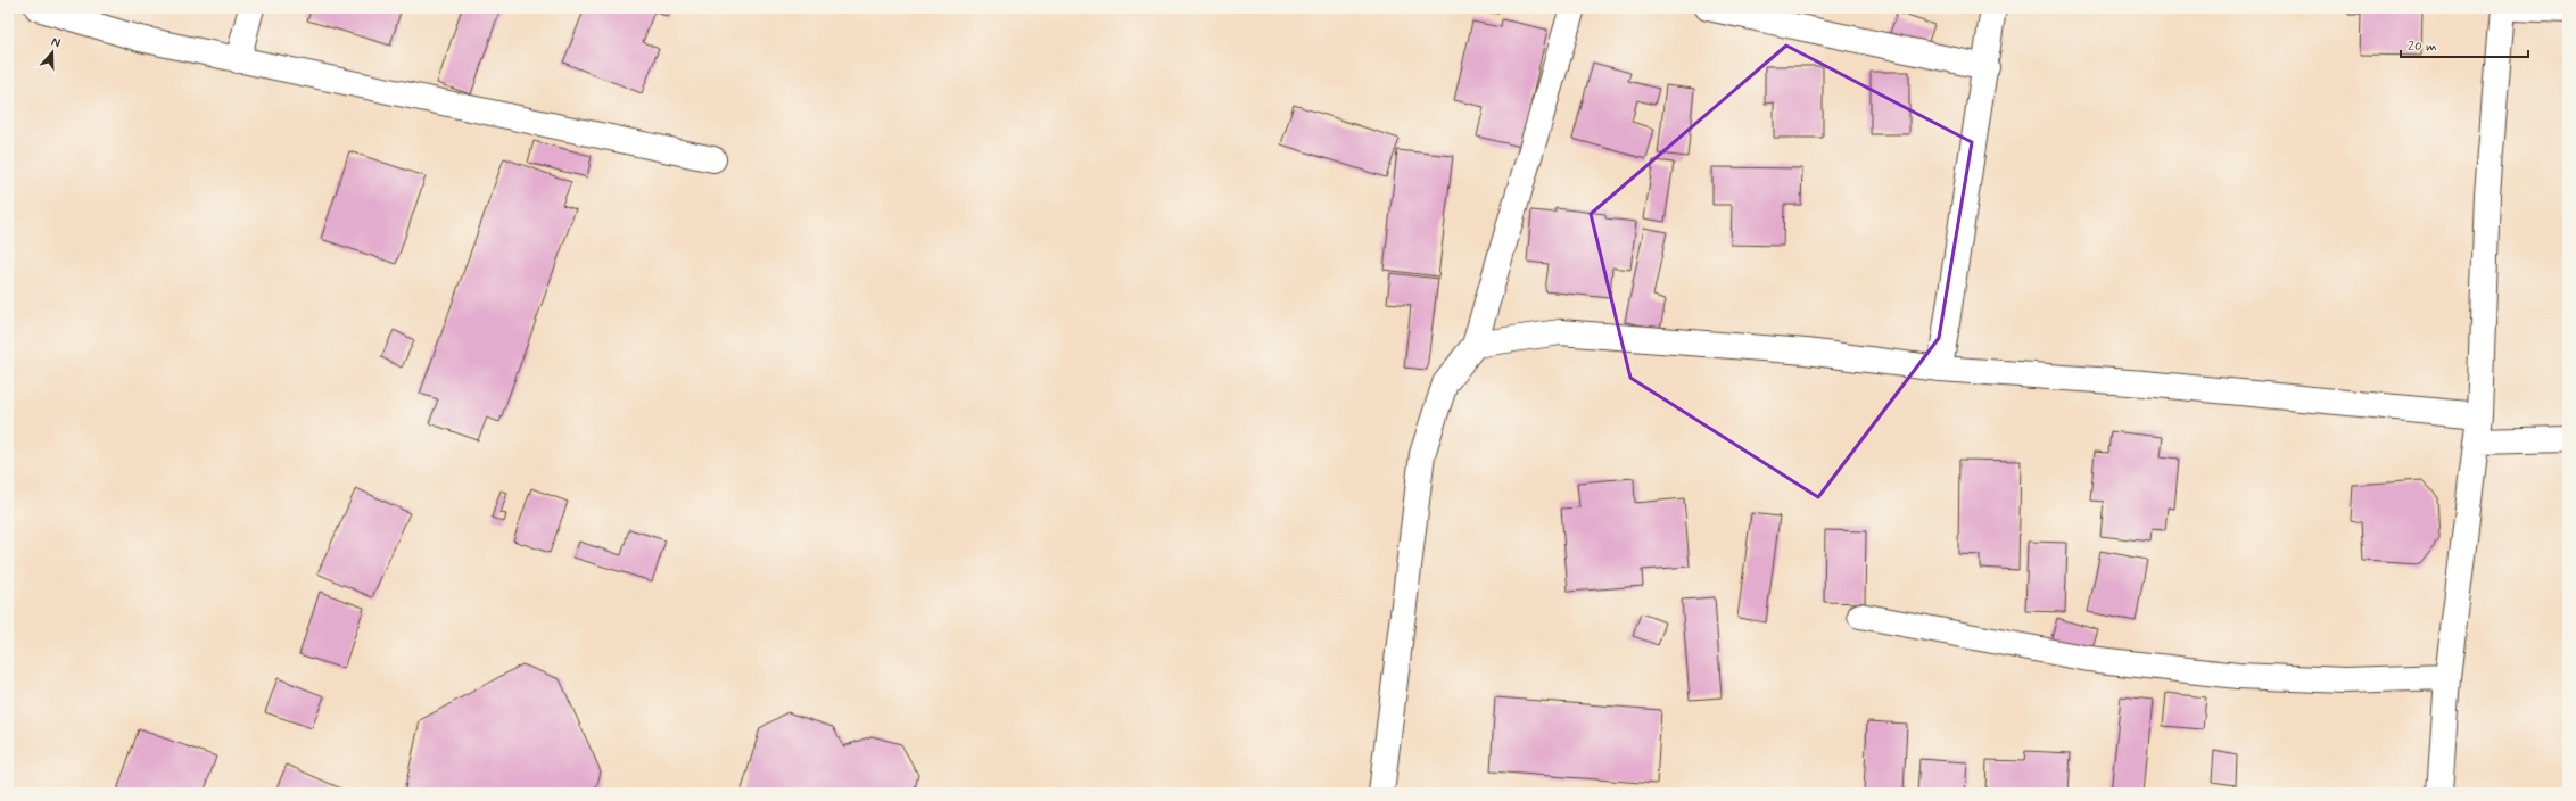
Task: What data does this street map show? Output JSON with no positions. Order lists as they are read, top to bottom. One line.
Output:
{"scale_bar":"20 m","north":"top"}
